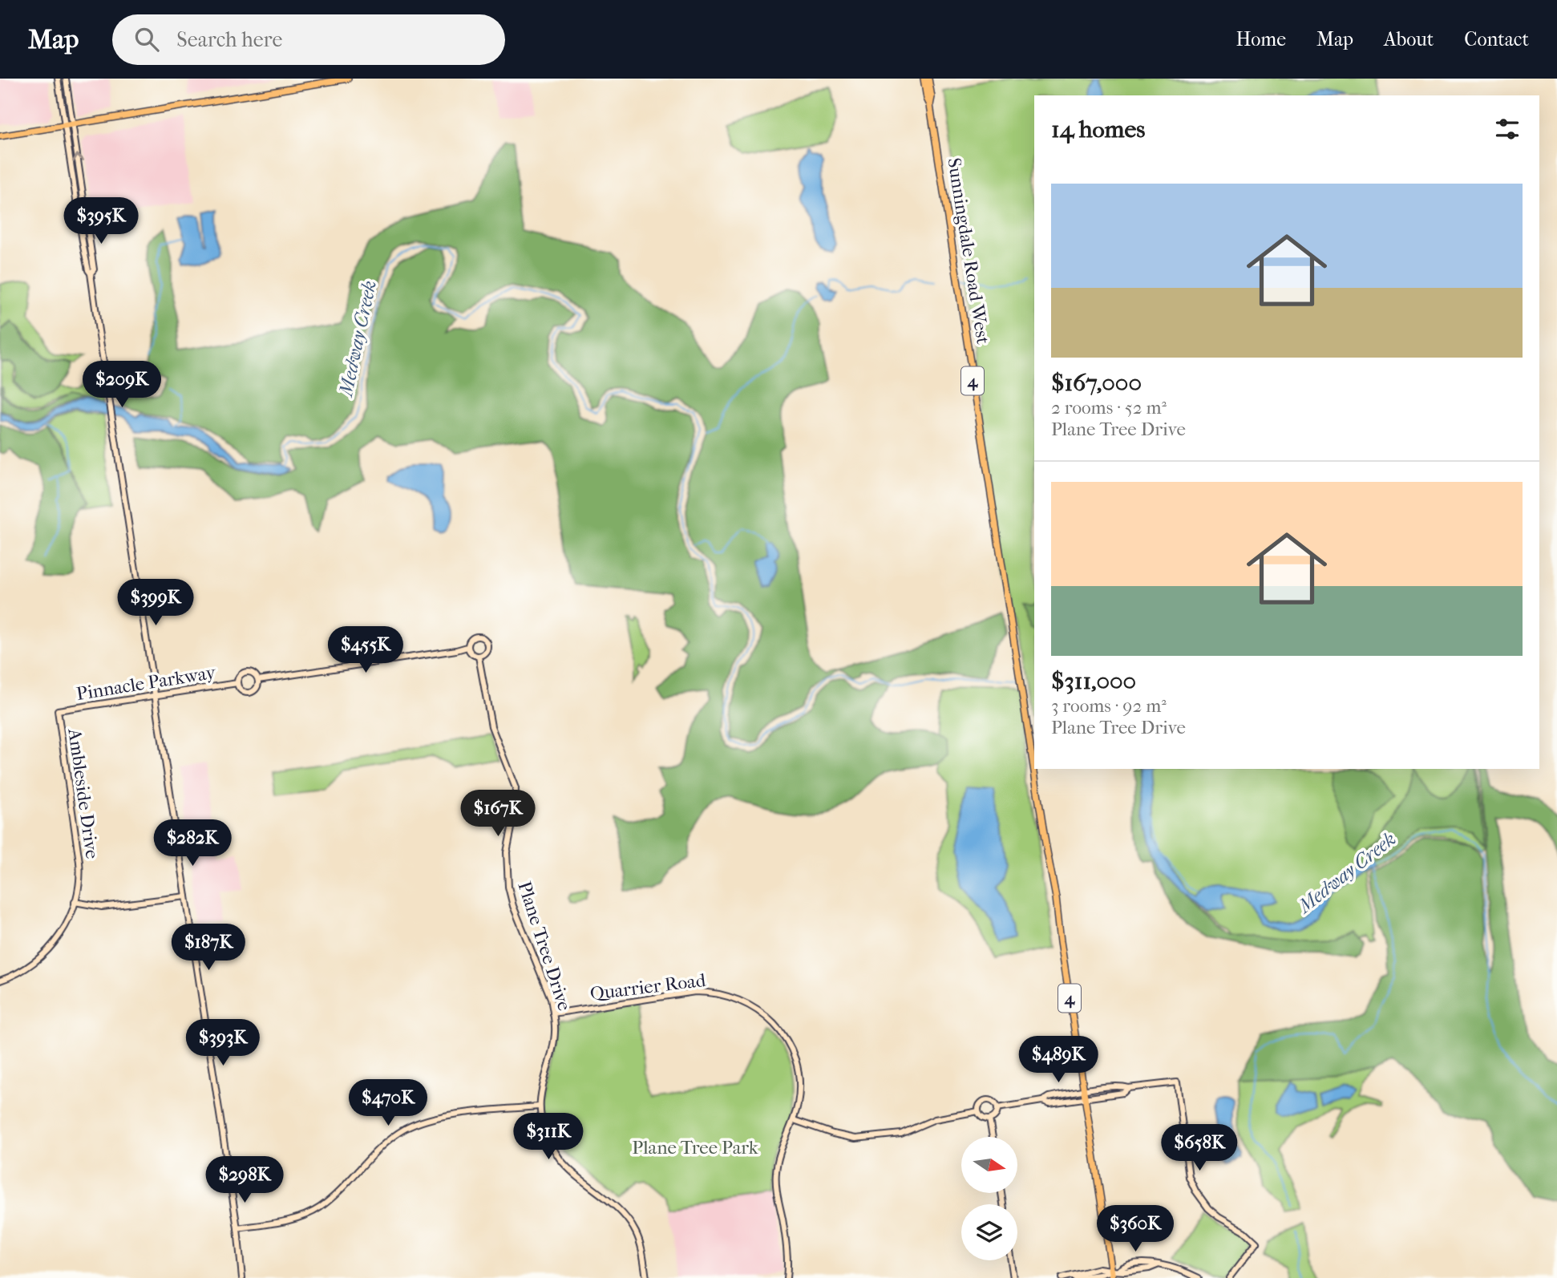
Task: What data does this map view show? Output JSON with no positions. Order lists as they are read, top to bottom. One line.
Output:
{"streets":{"main road":["Sunningdale Road West","4"],"street":["Pinnacle Parkway","Ambleside Drive","Plane Tree Drive","Quarrier Road"]},"crossings":[["Sunningdale Road West","4"],["Pinnacle Parkway","Ambleside Drive"],["Plane Tree Drive","Quarrier Road"]],"water":["Medway Creek"],"parks":["Plane Tree Park"],"north":"right","page":{"header":"Map","search":"Search here","nav":["Home","Map","About","Contact"],"heading":"14 homes","list":[{"name":"$167,000","note":"2 rooms · 52 m² · Plane Tree Drive"},{"name":"$311,000","note":"3 rooms · 92 m² · Plane Tree Drive"}],"price":["$395K","$209K","$399K","$455K","$167K","$282K","$187K","$393K","$489K","$470K","$311K","$658K","$298K","$360K"]}}
